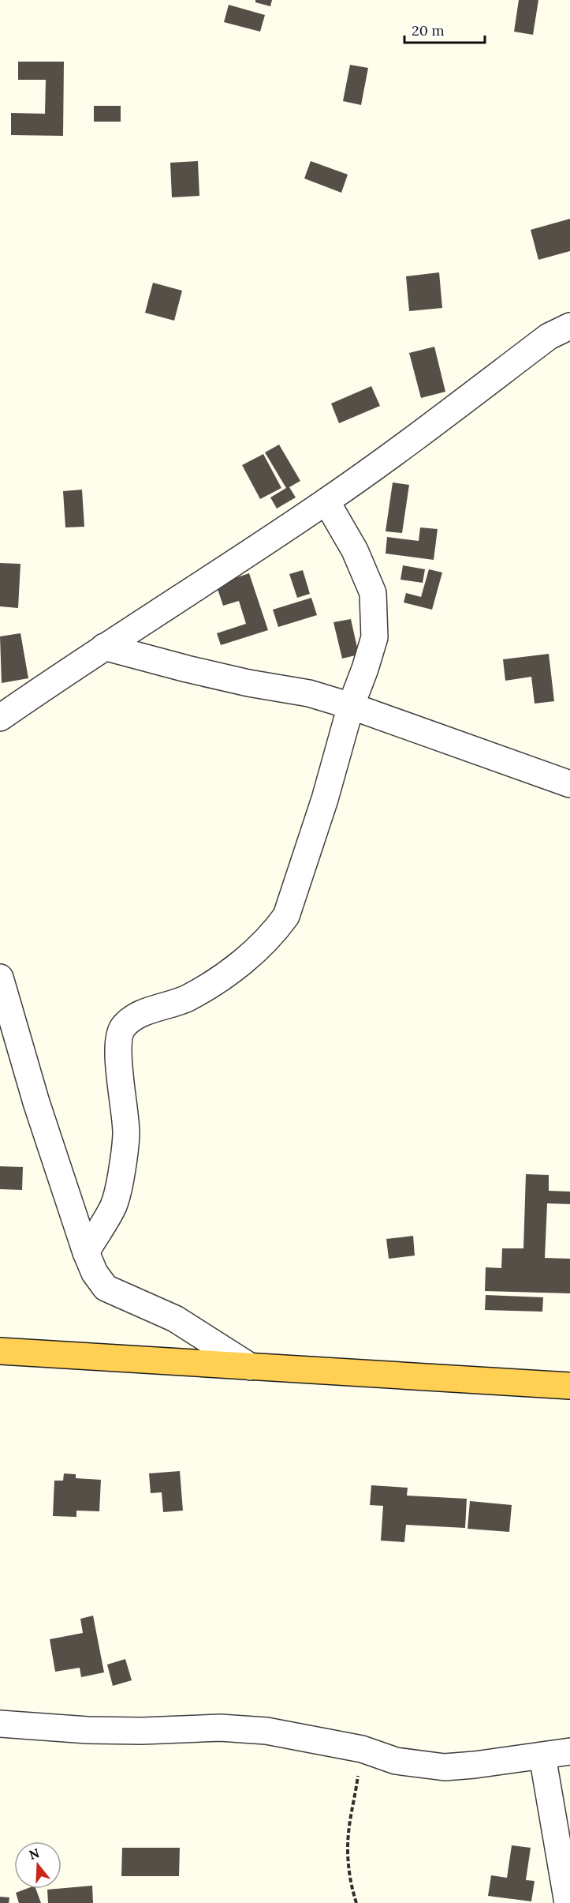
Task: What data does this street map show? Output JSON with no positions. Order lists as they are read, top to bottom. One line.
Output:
{"scale_bar":"20 m","north":"top"}
